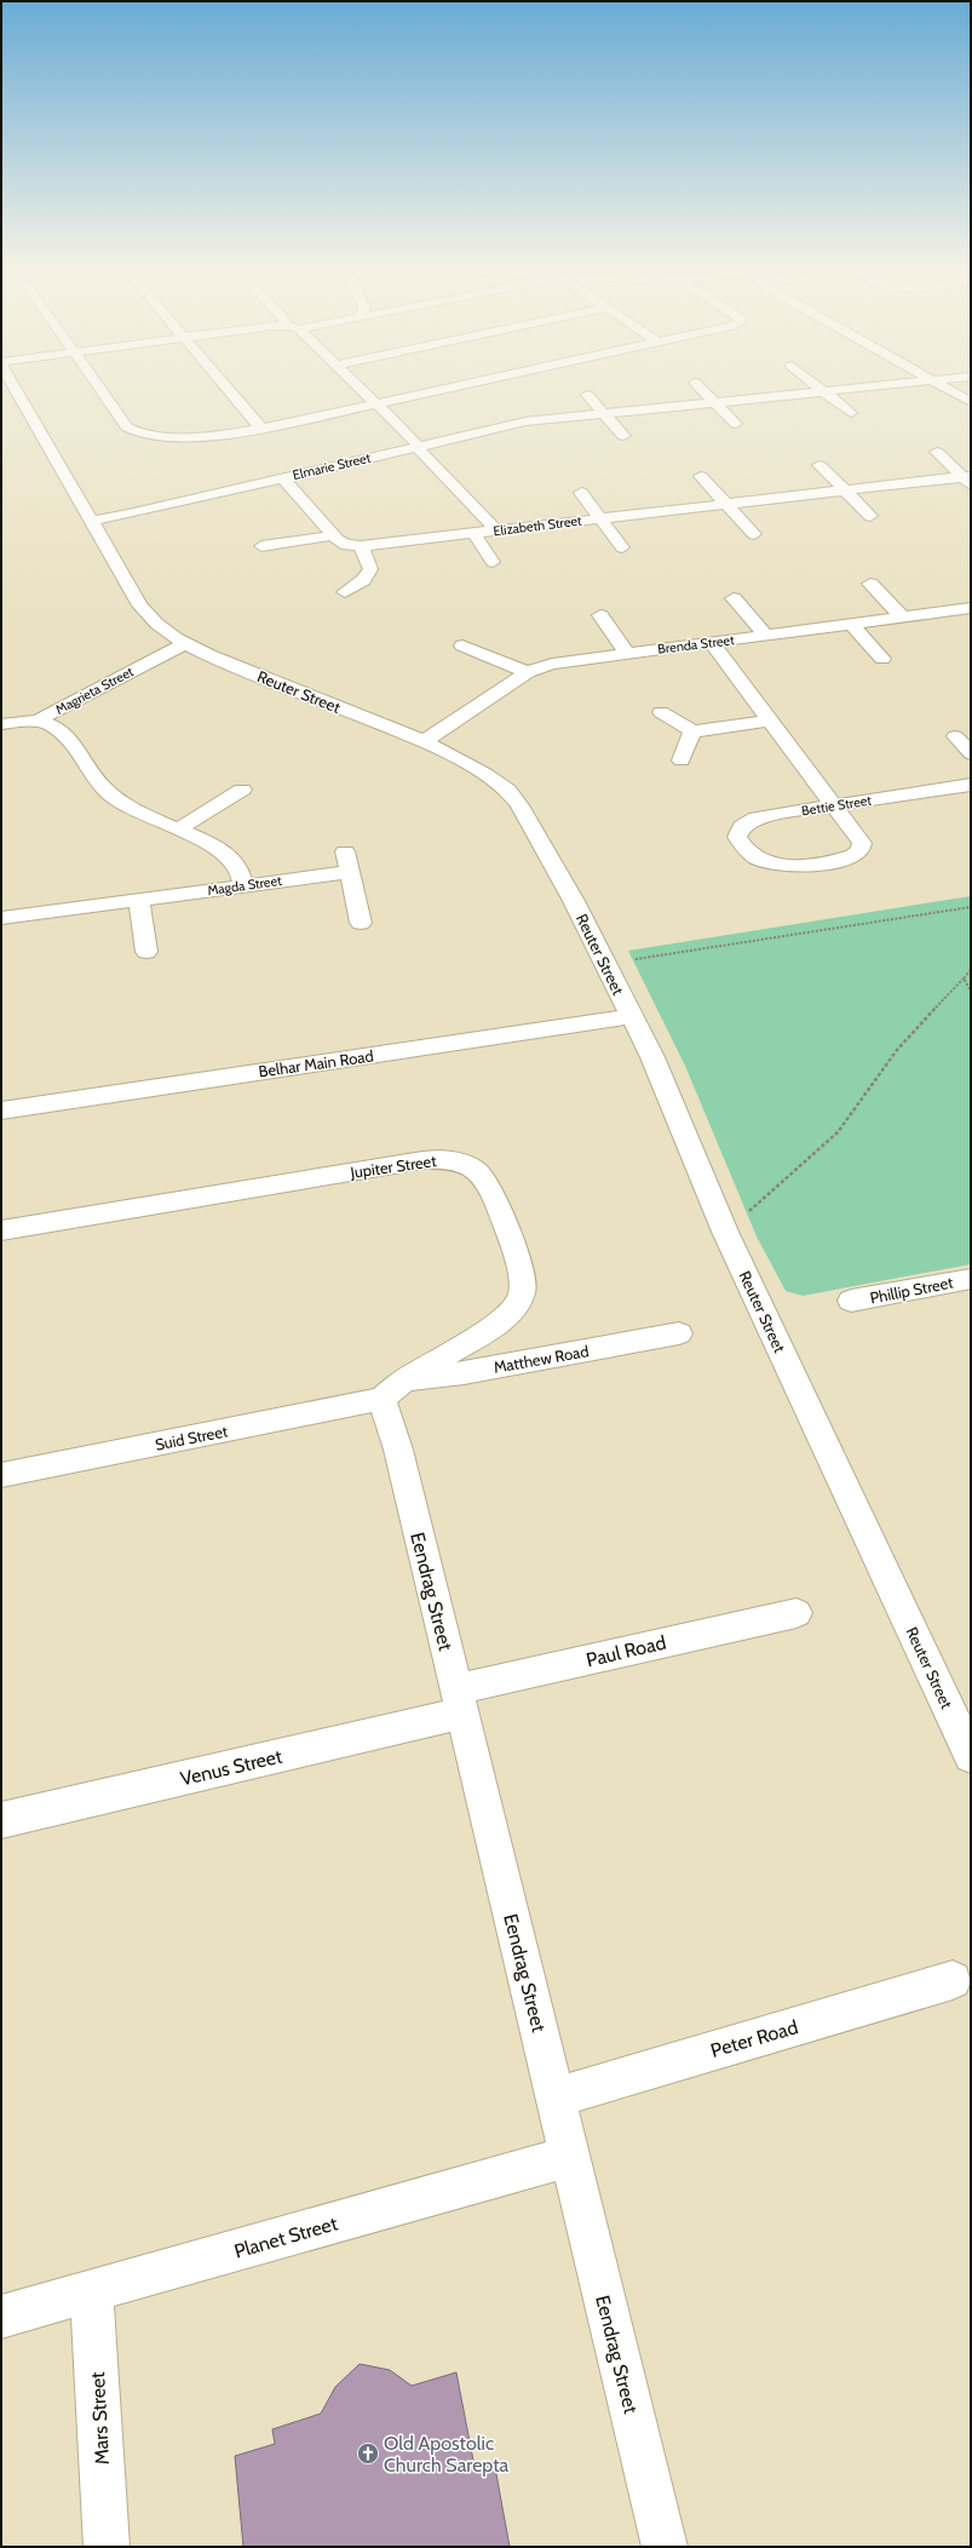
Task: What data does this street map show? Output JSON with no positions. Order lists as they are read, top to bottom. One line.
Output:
{"streets":{"street":["Elmarie Street","Elizabeth Street","Brenda Street","Magrieta Street","Reuter Street","Bettie Street","Magda Street","Belhar Main Road","Jupiter Street","Phillip Street","Matthew Road","Suid Street","Eendrag Street","Paul Road","Venus Street","Peter Road","Planet Street","Mars Street"]},"crossings":[["Elmarie Street","Elizabeth Street"],["Elmarie Street","Reuter Street"],["Brenda Street","Reuter Street"],["Magrieta Street","Reuter Street"],["Reuter Street","Belhar Main Road"],["Jupiter Street","Matthew Road"],["Jupiter Street","Suid Street"],["Jupiter Street","Eendrag Street"],["Matthew Road","Suid Street"],["Matthew Road","Eendrag Street"],["Suid Street","Eendrag Street"],["Eendrag Street","Paul Road"],["Eendrag Street","Venus Street"],["Eendrag Street","Peter Road"],["Eendrag Street","Planet Street"],["Paul Road","Venus Street"],["Planet Street","Mars Street"]],"places":{"church":["Old Apostolic Church Sarepta"]}}
